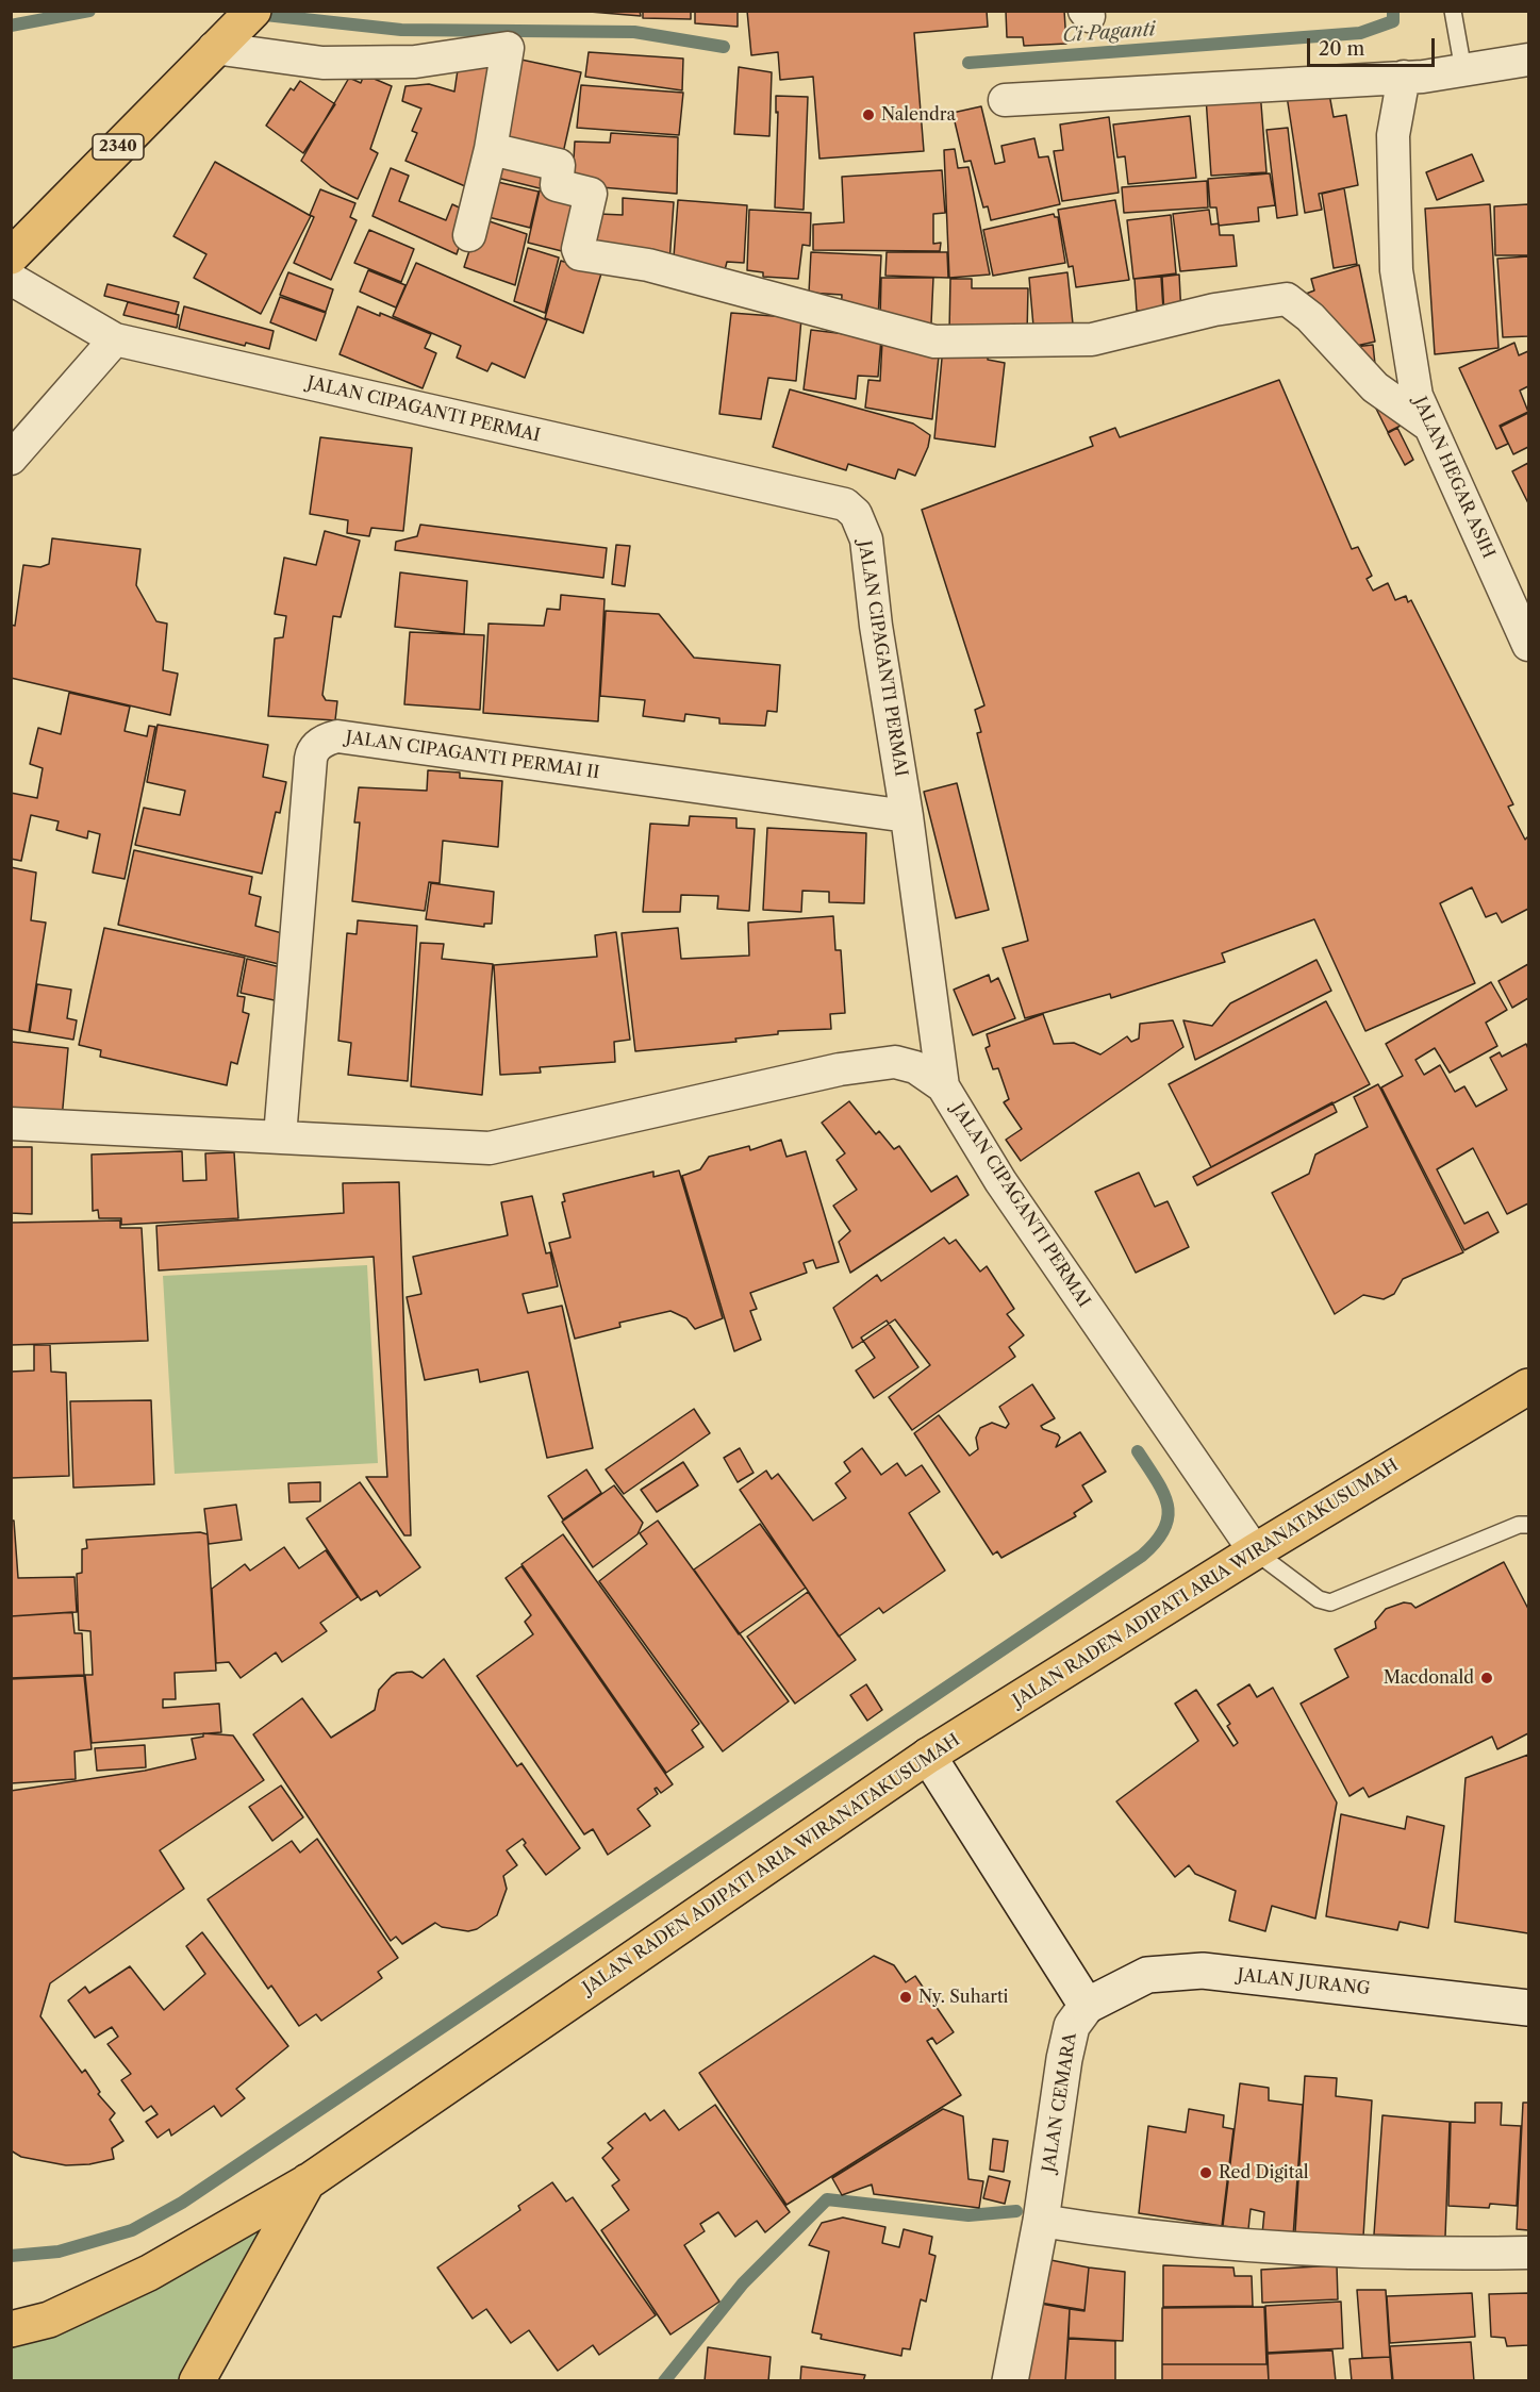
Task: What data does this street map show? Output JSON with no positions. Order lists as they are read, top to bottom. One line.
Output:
{"streets":{"main road":["2340","JALAN RADEN ADIPATI ARIA WIRANATAKUSUMAH","JALAN JURANG","JALAN CEMARA"],"street":["JALAN CIPAGANTI PERMAI","JALAN HEGAR ASIH","JALAN CIPAGANTI PERMAI II"]},"crossings":[["JALAN CIPAGANTI PERMAI","JALAN CIPAGANTI PERMAI II"],["JALAN CIPAGANTI PERMAI","JALAN RADEN ADIPATI ARIA WIRANATAKUSUMAH"],["JALAN JURANG","JALAN CEMARA"]],"water":["Ci Paganti"],"places":["Nalendra","Macdonald","Ny. Suharti","Red Digital"],"scale_bar":"20 m"}
